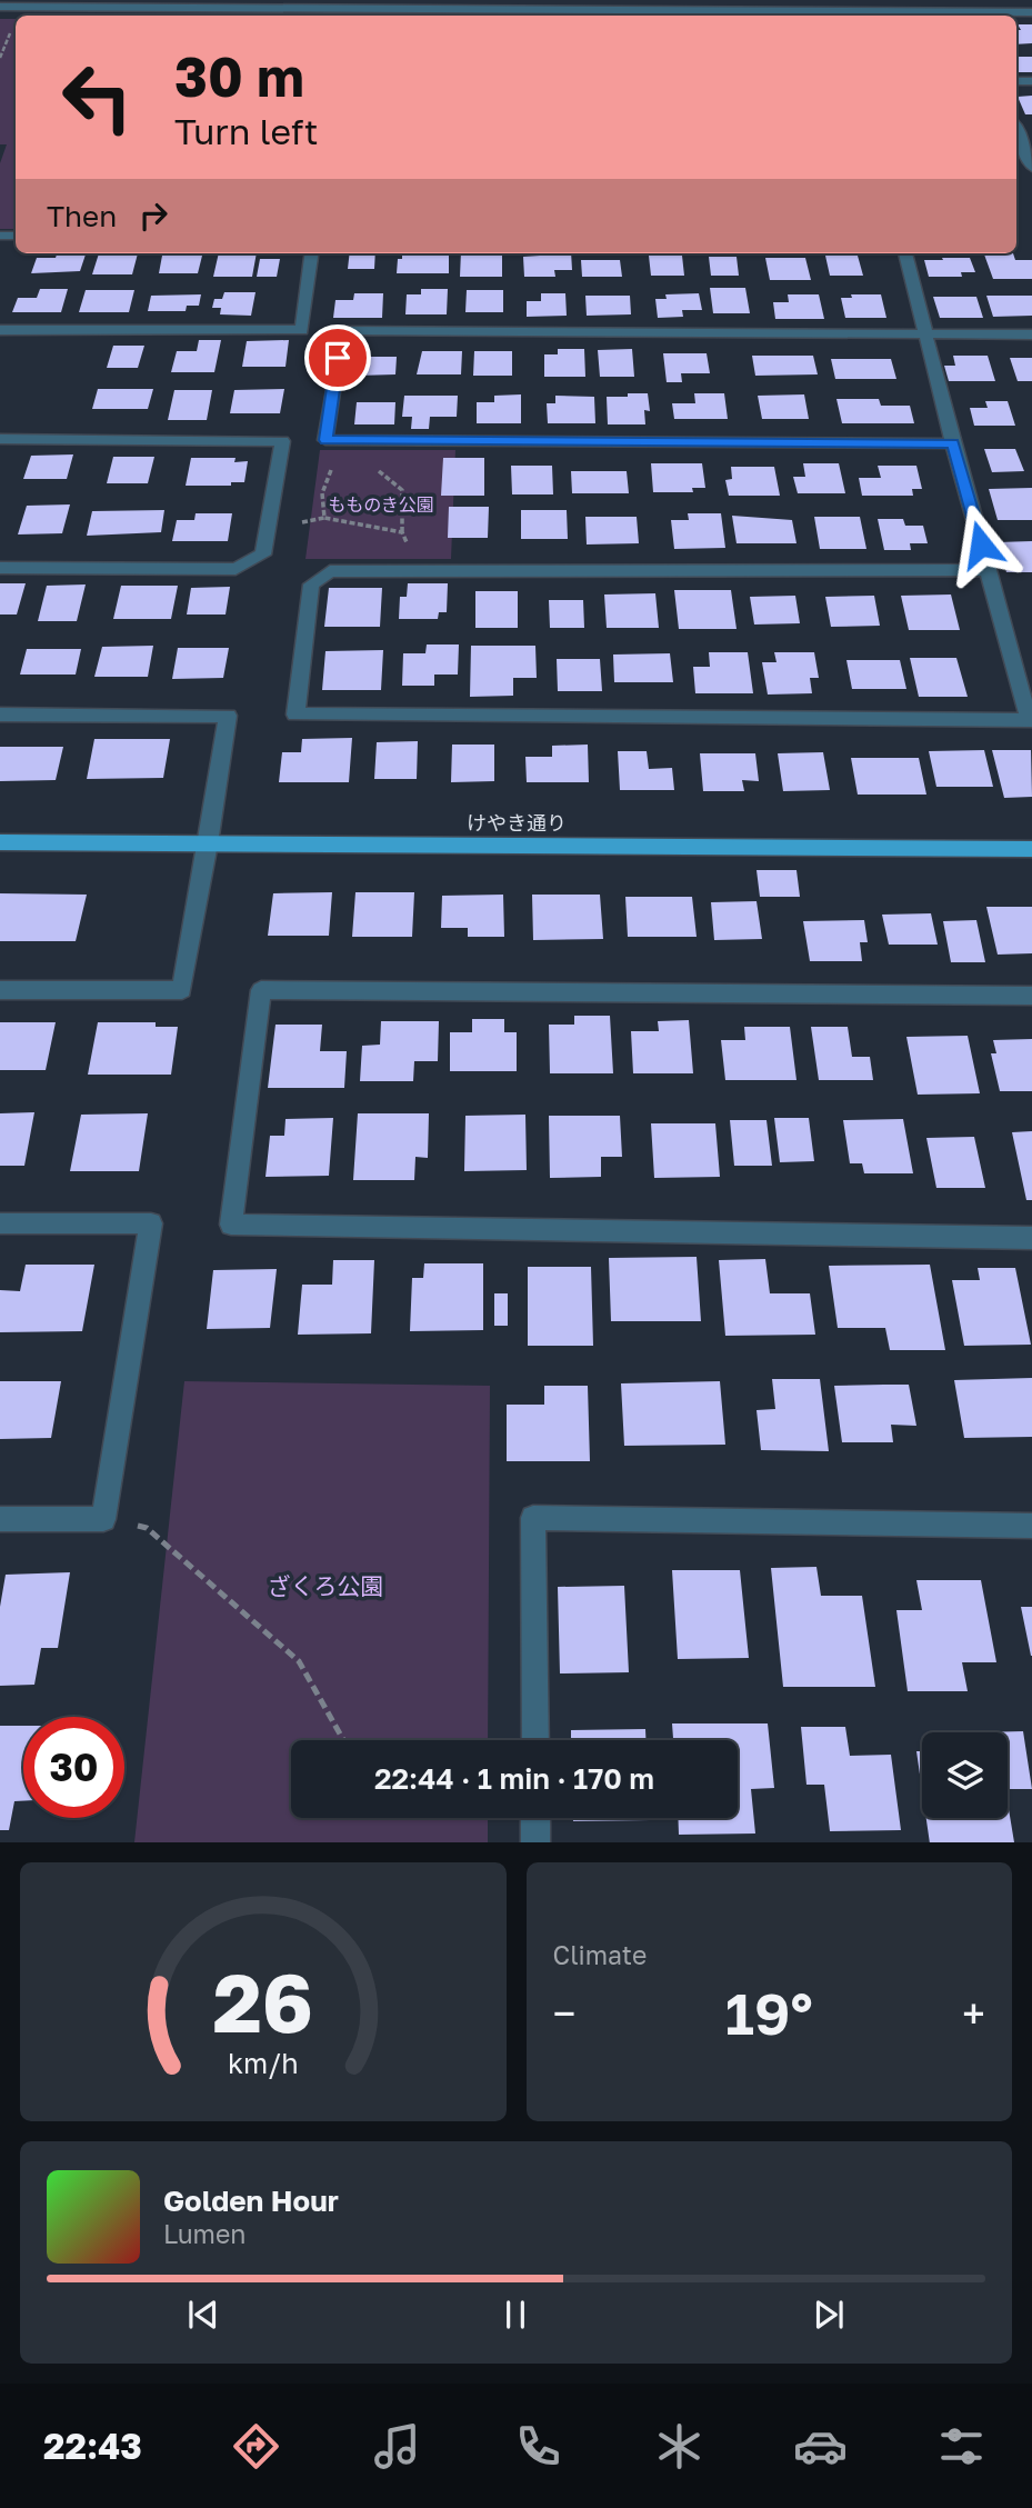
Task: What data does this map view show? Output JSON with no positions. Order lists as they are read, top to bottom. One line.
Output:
{"streets":{"main road":["けやき通り"]},"parks":["もものき公園","ざくろ公園"],"page":{"turn":["30 m","Turn left"],"then":"Then","limit":"30","trip":"22:44 · 1 min · 170 m","tile":"Climate","heat":["−","19°","+"],"song":["Golden Hour","Lumen"],"tabs":"22:43","gauge":["26","km/h"]}}
